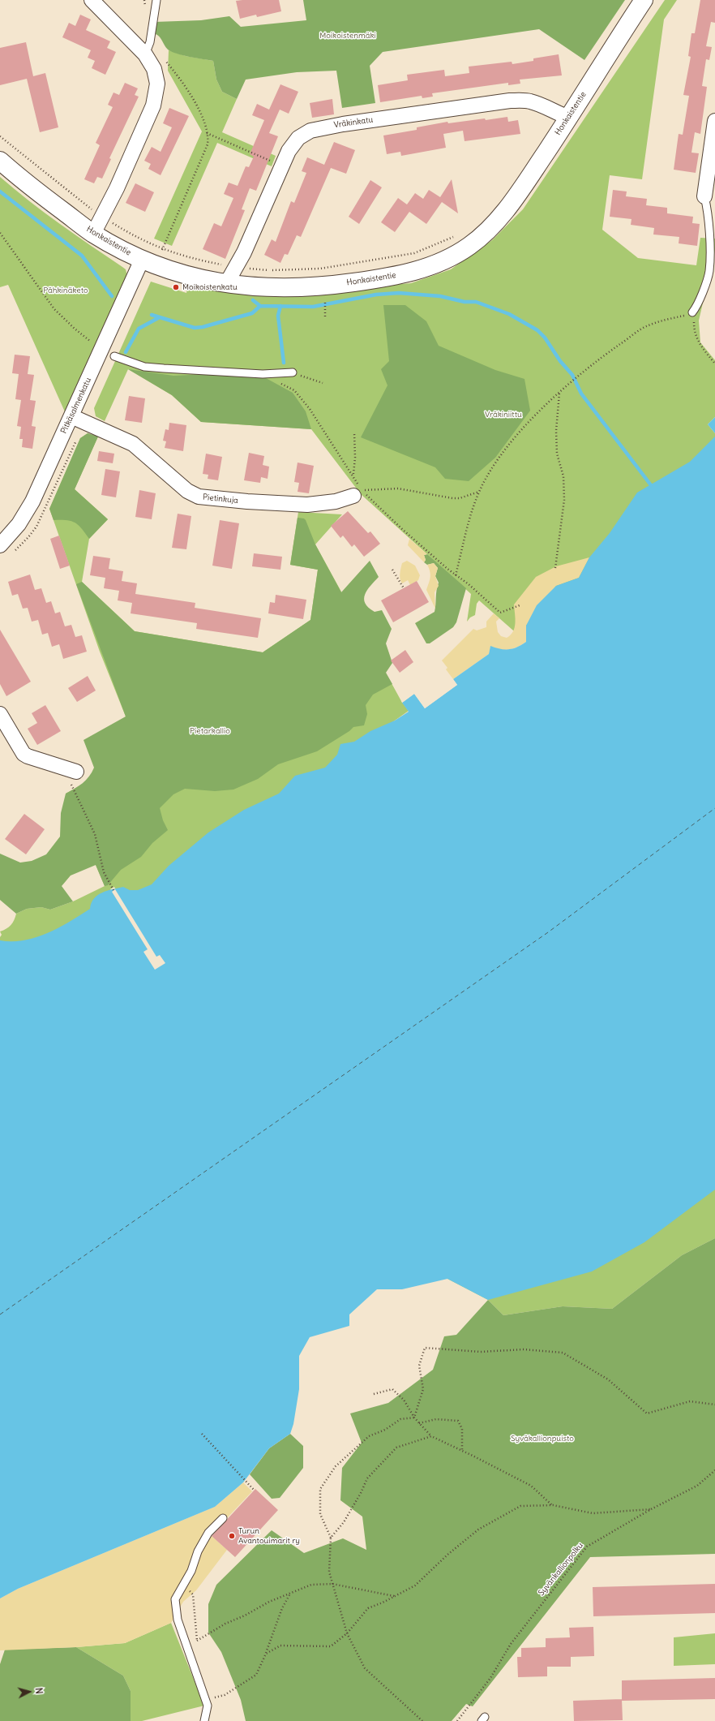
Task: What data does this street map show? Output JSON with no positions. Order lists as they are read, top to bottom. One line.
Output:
{"streets":{"street":["Honkaistentie","Vräkinkatu","Pitkäsalmenkatu","Pietinkuja"],"path":["Syvänkallionpolku"]},"crossings":[["Honkaistentie","Vräkinkatu"],["Honkaistentie","Pitkäsalmenkatu"],["Pitkäsalmenkatu","Pietinkuja"]],"parks":["Moikoistenmäki","Pähkinäketo","Vräkiniittu","Pietarkallio","Syväkallionpuisto"],"places":["Moikoistenkatu","Turun Avantouimarit ry"],"north":"right"}
